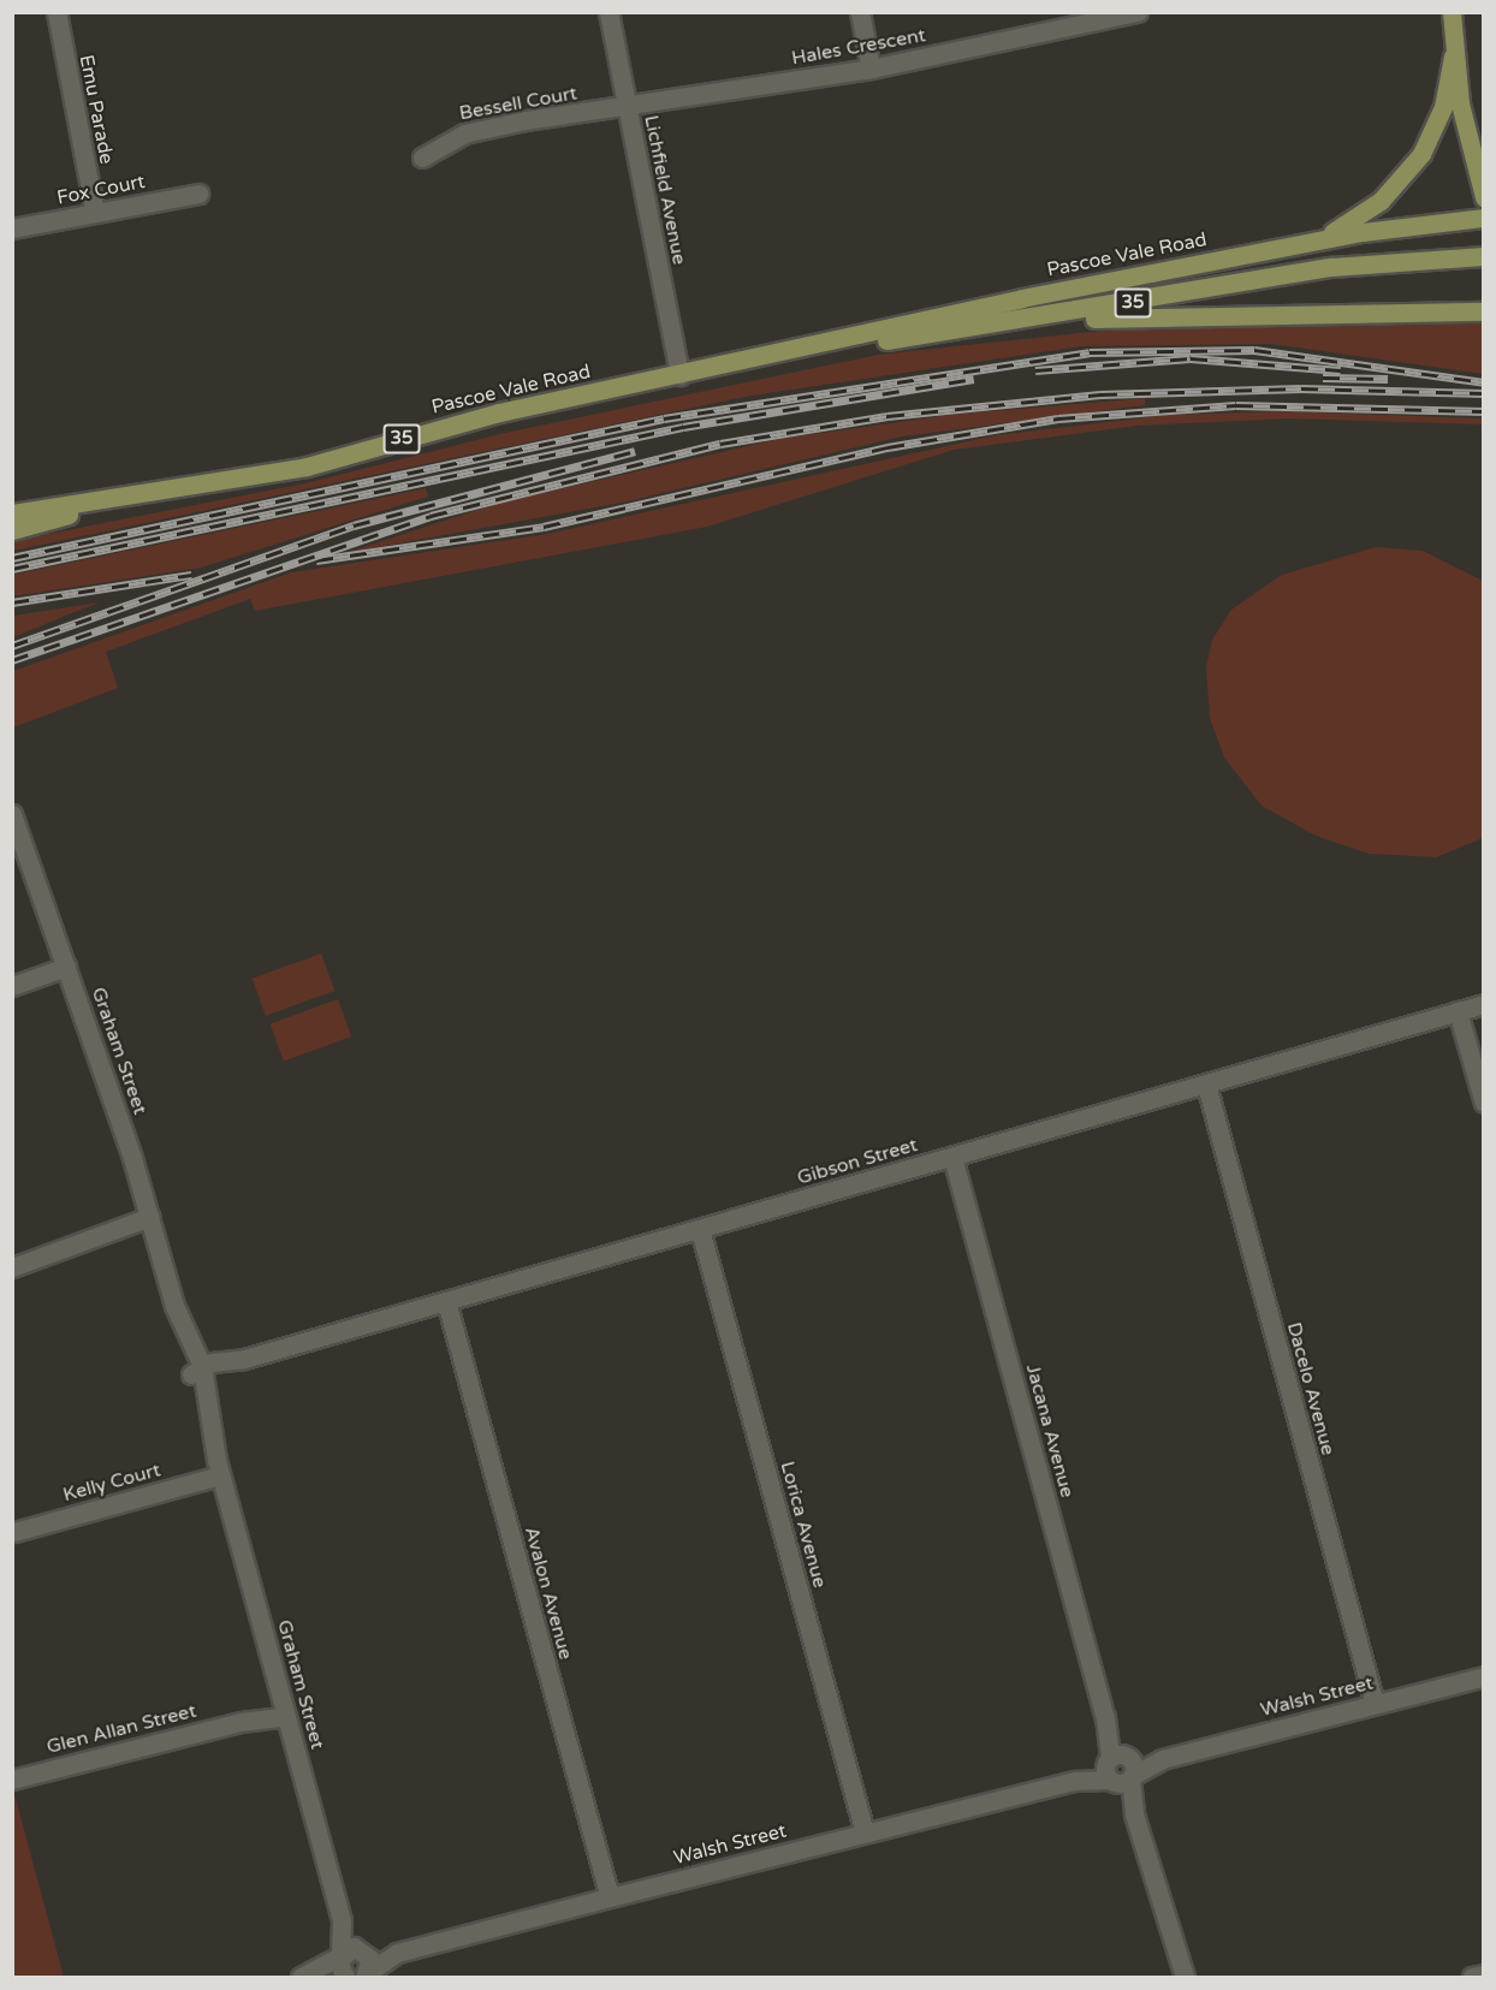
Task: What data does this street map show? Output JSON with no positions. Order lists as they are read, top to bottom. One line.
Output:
{"streets":{"main road":["Pascoe Vale Road","35"],"street":["Hales Crescent","Bessell Court","Emu Parade","Fox Court","Lichfield Avenue","Graham Street","Gibson Street","Dacelo Avenue","Jacana Avenue","Kelly Court","Lorica Avenue","Avalon Avenue","Walsh Street","Glen Allan Street"]},"crossings":[["Hales Crescent","Bessell Court"],["Hales Crescent","Lichfield Avenue"],["Bessell Court","Lichfield Avenue"],["Emu Parade","Fox Court"],["Lichfield Avenue","Pascoe Vale Road"],["Graham Street","Gibson Street"],["Graham Street","Kelly Court"],["Graham Street","Walsh Street"],["Graham Street","Glen Allan Street"],["Gibson Street","Dacelo Avenue"],["Gibson Street","Jacana Avenue"],["Gibson Street","Lorica Avenue"],["Gibson Street","Avalon Avenue"],["Dacelo Avenue","Walsh Street"],["Jacana Avenue","Walsh Street"],["Lorica Avenue","Walsh Street"],["Avalon Avenue","Walsh Street"]]}
